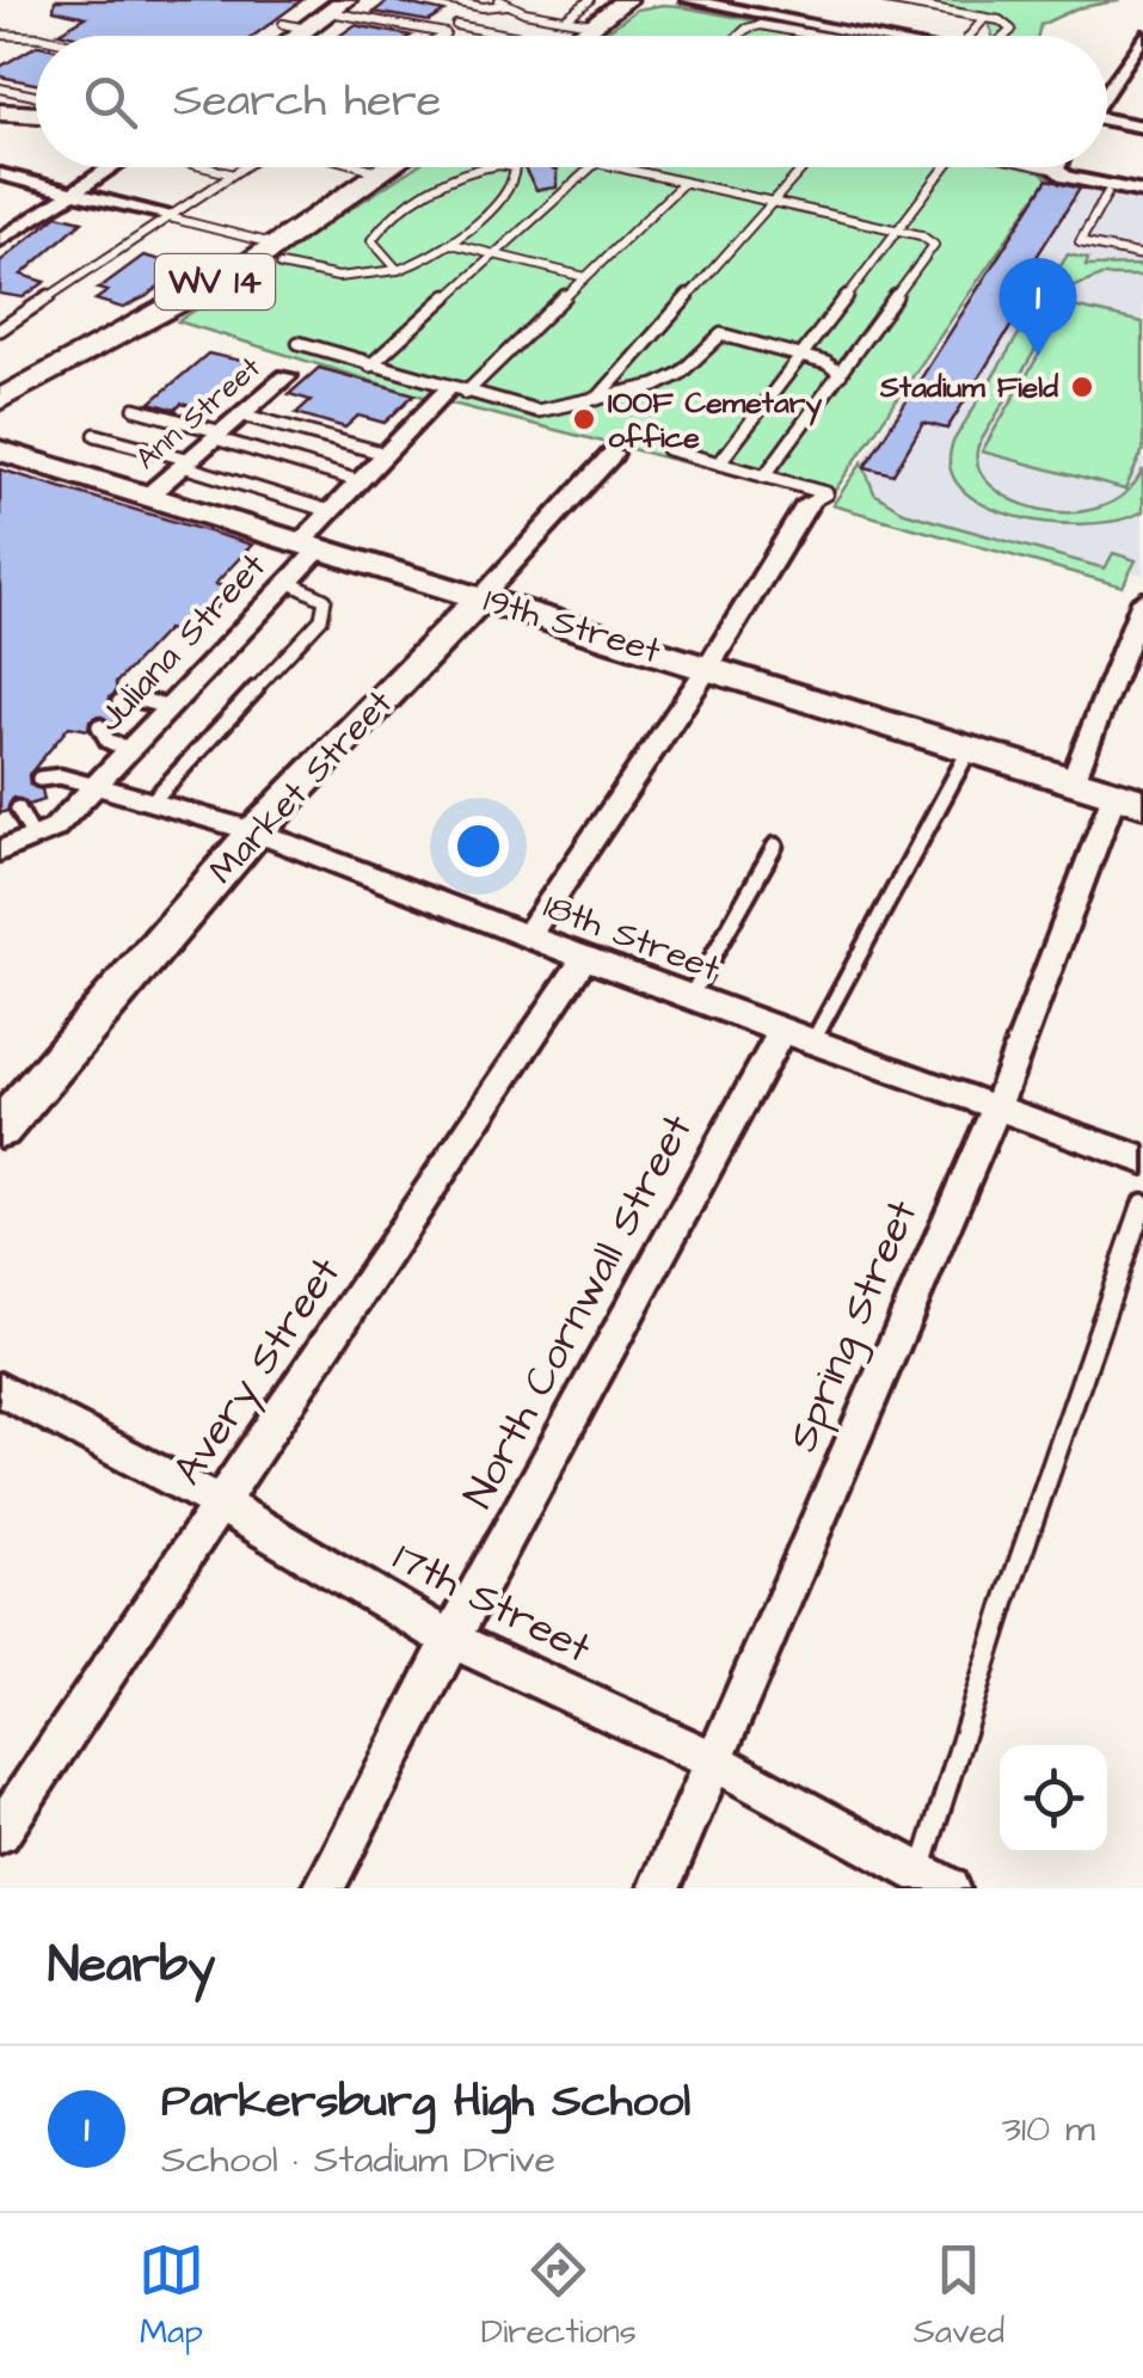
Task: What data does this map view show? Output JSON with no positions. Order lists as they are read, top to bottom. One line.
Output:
{"streets":{"main road":["WV 14"],"street":["Ann Street","19th Street","Juliana Street","Market Street","18th Street","North Cornwall Street","Spring Street","Avery Street","17th Street"]},"crossings":[["Ann Street","19th Street"],["19th Street","Juliana Street"],["19th Street","Market Street"],["19th Street","Spring Street"],["Juliana Street","18th Street"],["Market Street","18th Street"],["18th Street","North Cornwall Street"],["18th Street","Spring Street"],["18th Street","Avery Street"],["North Cornwall Street","17th Street"],["Spring Street","17th Street"],["Avery Street","17th Street"]],"places":["Stadium Field","IOOF Cemetary office"],"page":{"search":"Search here","pins":"1","heading":"Nearby","list":[{"mark":"1","name":"Parkersburg High School","note":"School · Stadium Drive","value":"310 m"}],"nav":["Map","Directions","Saved"]}}
